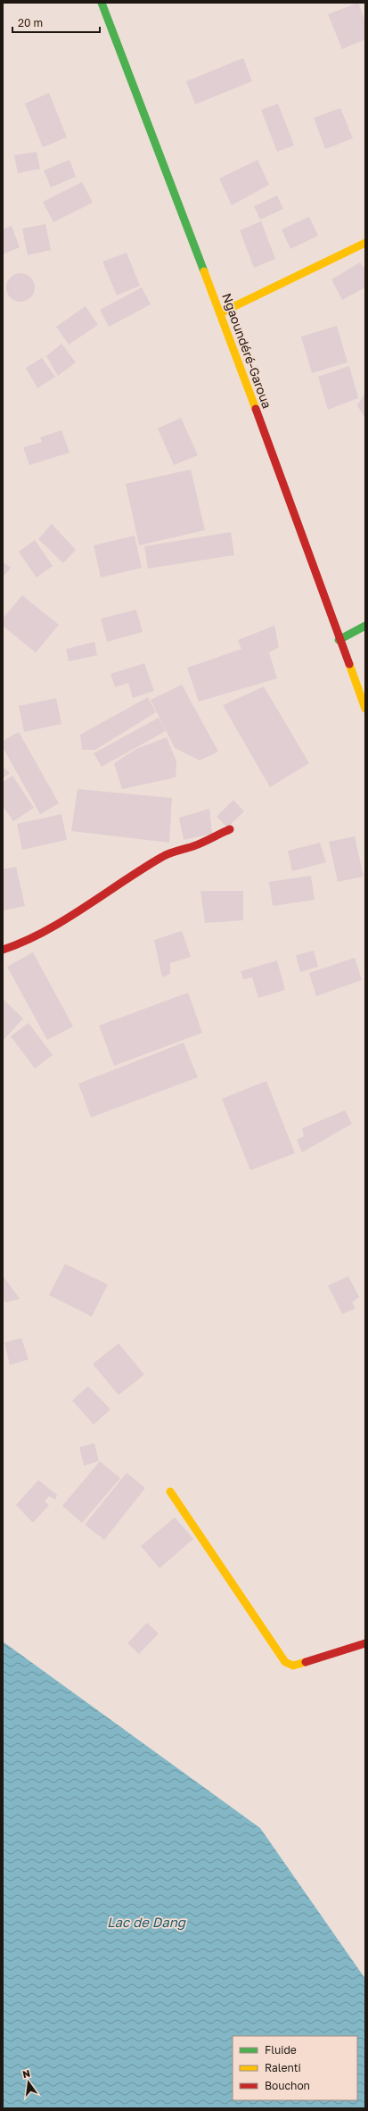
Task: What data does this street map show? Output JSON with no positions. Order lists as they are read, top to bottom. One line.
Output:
{"streets":{"main road":["Ngaoundéré-Garoua"]},"water":["Lac de Dang"],"legend":["Fluide","Ralenti","Bouchon"],"scale_bar":"20 m","north":"top"}
